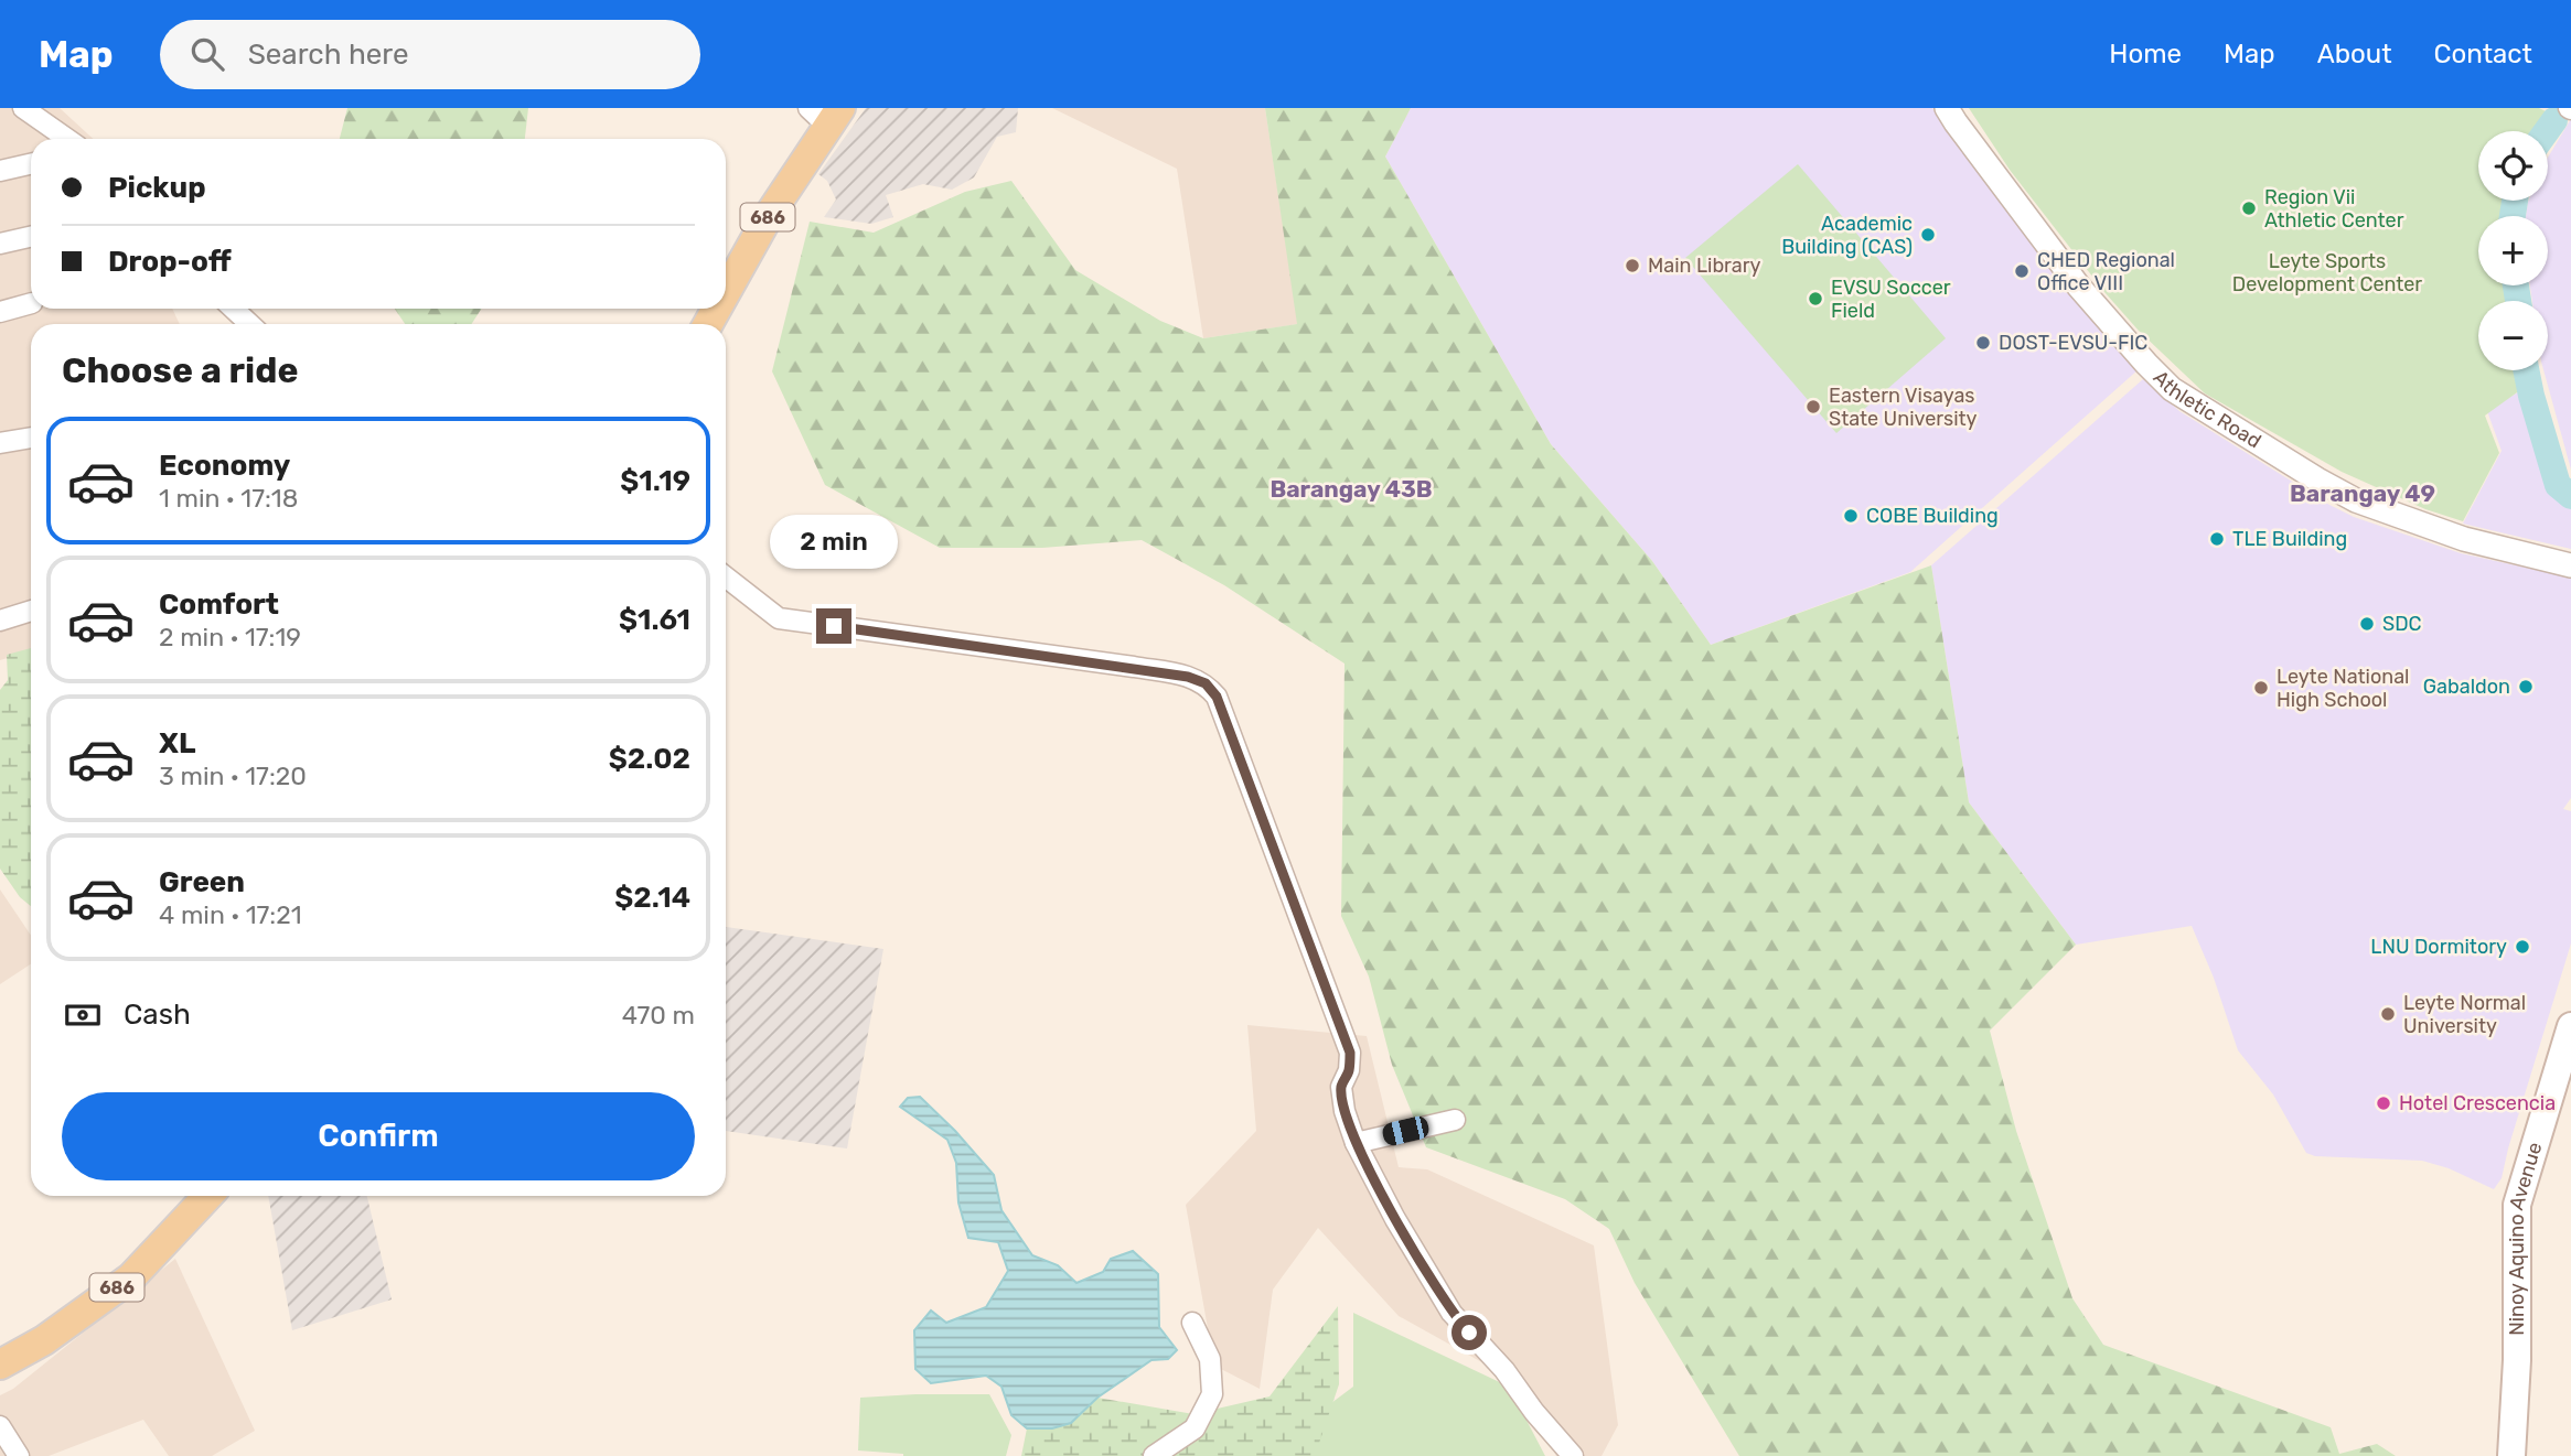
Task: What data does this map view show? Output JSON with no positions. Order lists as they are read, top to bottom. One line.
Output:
{"streets":{"main road":["686","Ninoy Aquino Avenue"],"street":["Athletic Road"]},"districts":["Barangay 43B","Barangay 49"],"parks":["Leyte Sports Development Center"],"places":["Region Vii Athletic Center","Academic Building (CAS)","Main Library","CHED Regional Office VIII","EVSU Soccer Field","DOST-EVSU-FIC","Eastern Visayas State University","COBE Building","TLE Building","SDC","Gabaldon","Leyte National High School","LNU Dormitory","Leyte Normal University","Hotel Crescencia"],"page":{"header":"Map","search":"Search here","nav":["Home","Map","About","Contact"],"map_buttons":["+","−"],"banner":["Pickup","Drop-off"],"heading":"Choose a ride","list":[{"name":"Economy","note":"1 min · 17:18","value":"$1.19"},{"name":"Comfort","note":"2 min · 17:19","value":"$1.61"},{"name":"XL","note":"3 min · 17:20","value":"$2.02"},{"name":"Green","note":"4 min · 17:21","value":"$2.14"}],"bubble":"2 min","pay":["Cash","470 m"],"buttons":"Confirm"}}
